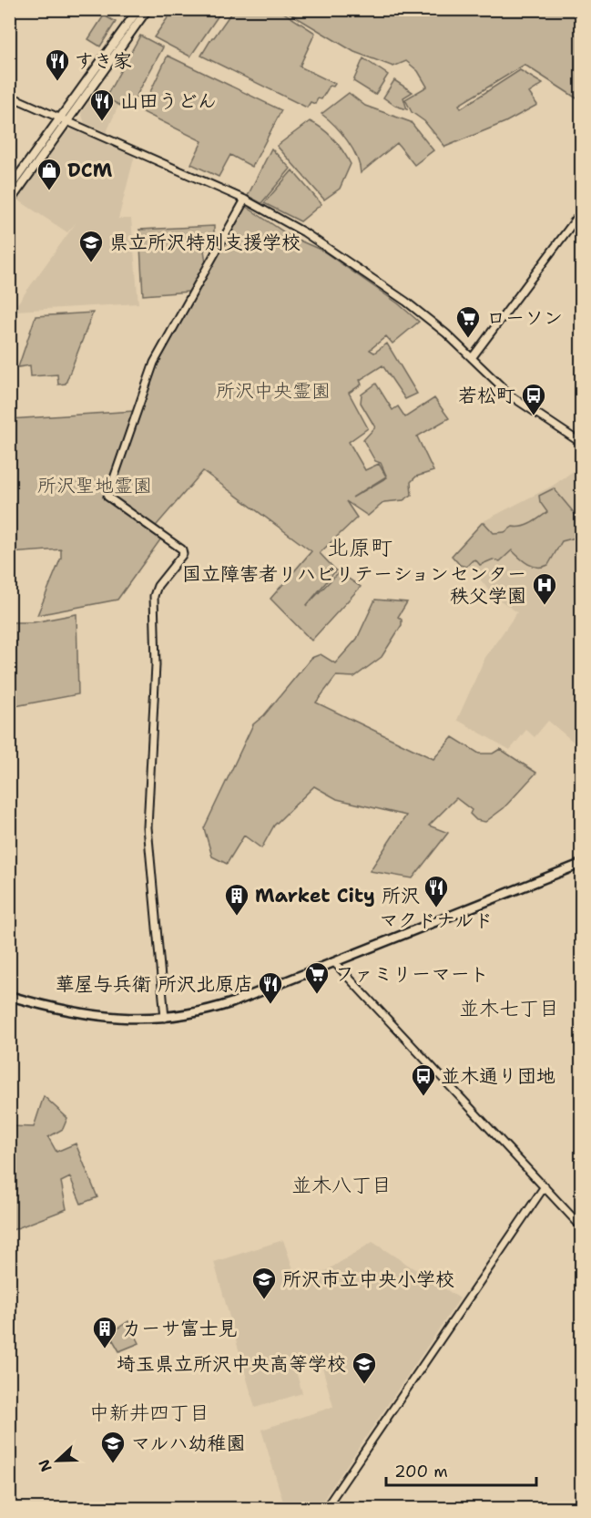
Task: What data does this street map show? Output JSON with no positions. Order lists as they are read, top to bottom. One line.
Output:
{"districts":["北原町","並木七丁目","並木八丁目","中新井四丁目"],"parks":["所沢中央霊園","所沢聖地霊園"],"places":{"restaurant":["すき家","山田うどん","マクドナルド","華屋与兵衛 所沢北原店"],"shop":["DCM"],"school or university":["県立所沢特別支援学校","所沢市立中央小学校","埼玉県立所沢中央高等学校","マルハ幼稚園"],"supermarket":["ローソン","ファミリーマート"],"bus stop":["若松町","並木通り団地"],"hospital":["国立障害者リハビリテーションセンター 秩父学園"],"building":["Market City 所沢","カーサ富士見"]},"scale_bar":"200 m","north":"left"}
